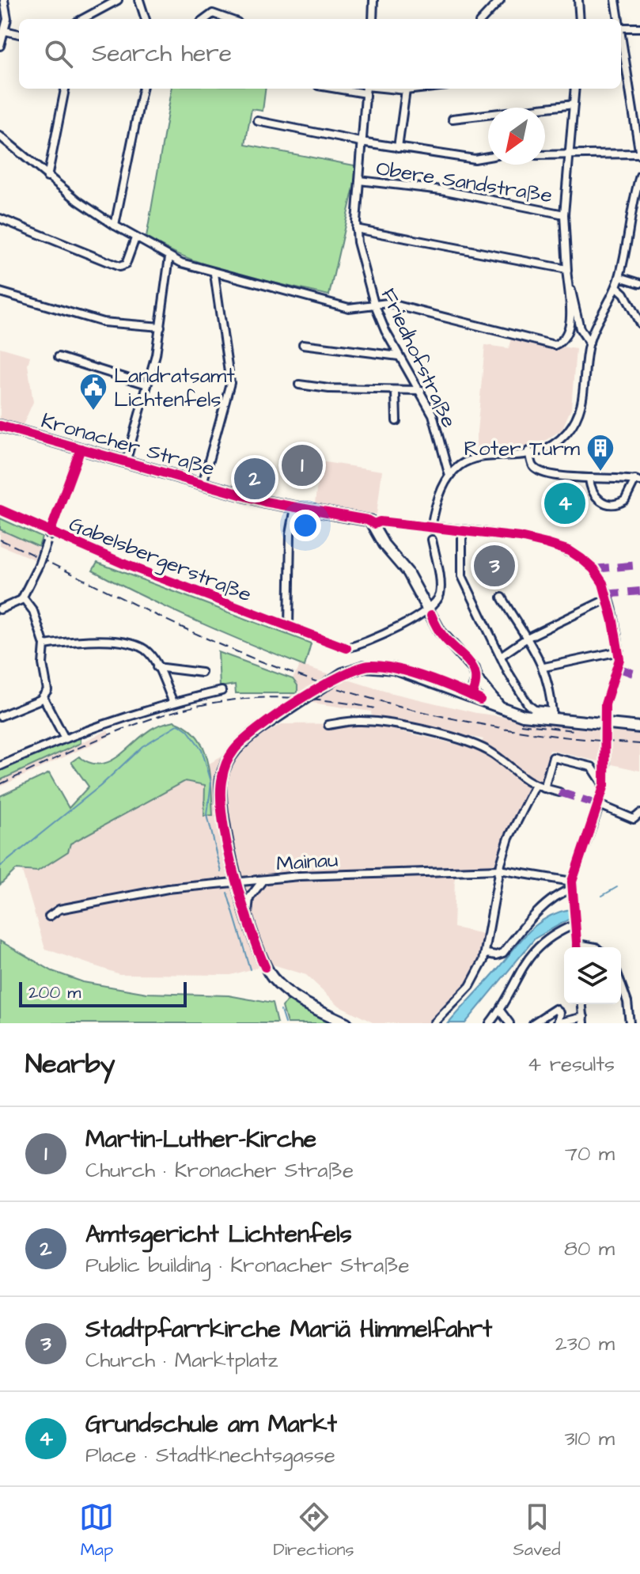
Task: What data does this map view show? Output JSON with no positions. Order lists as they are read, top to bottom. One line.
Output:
{"streets":{"street":["Obere Sandstraße","Friedhofstraße","Kronacher Straße","Gabelsbergerstraße","Mainau"]},"crossings":[["Obere Sandstraße","Friedhofstraße"]],"places":{"public building":["Landratsamt Lichtenfels"],"building":["Roter Turm"]},"scale_bar":"200 m","north":"bottom left","page":{"search":"Search here","pins":["1","2","4","3"],"scale":"200 m","heading":["Nearby","4 results"],"list":[{"mark":"1","name":"Martin-Luther-Kirche","note":"Church · Kronacher Straße","value":"70 m"},{"mark":"2","name":"Amtsgericht Lichtenfels","note":"Public building · Kronacher Straße","value":"80 m"},{"mark":"3","name":"Stadtpfarrkirche Mariä Himmelfahrt","note":"Church · Marktplatz","value":"230 m"},{"mark":"4","name":"Grundschule am Markt","note":"Place · Stadtknechtsgasse","value":"310 m"}],"nav":["Map","Directions","Saved"]}}
